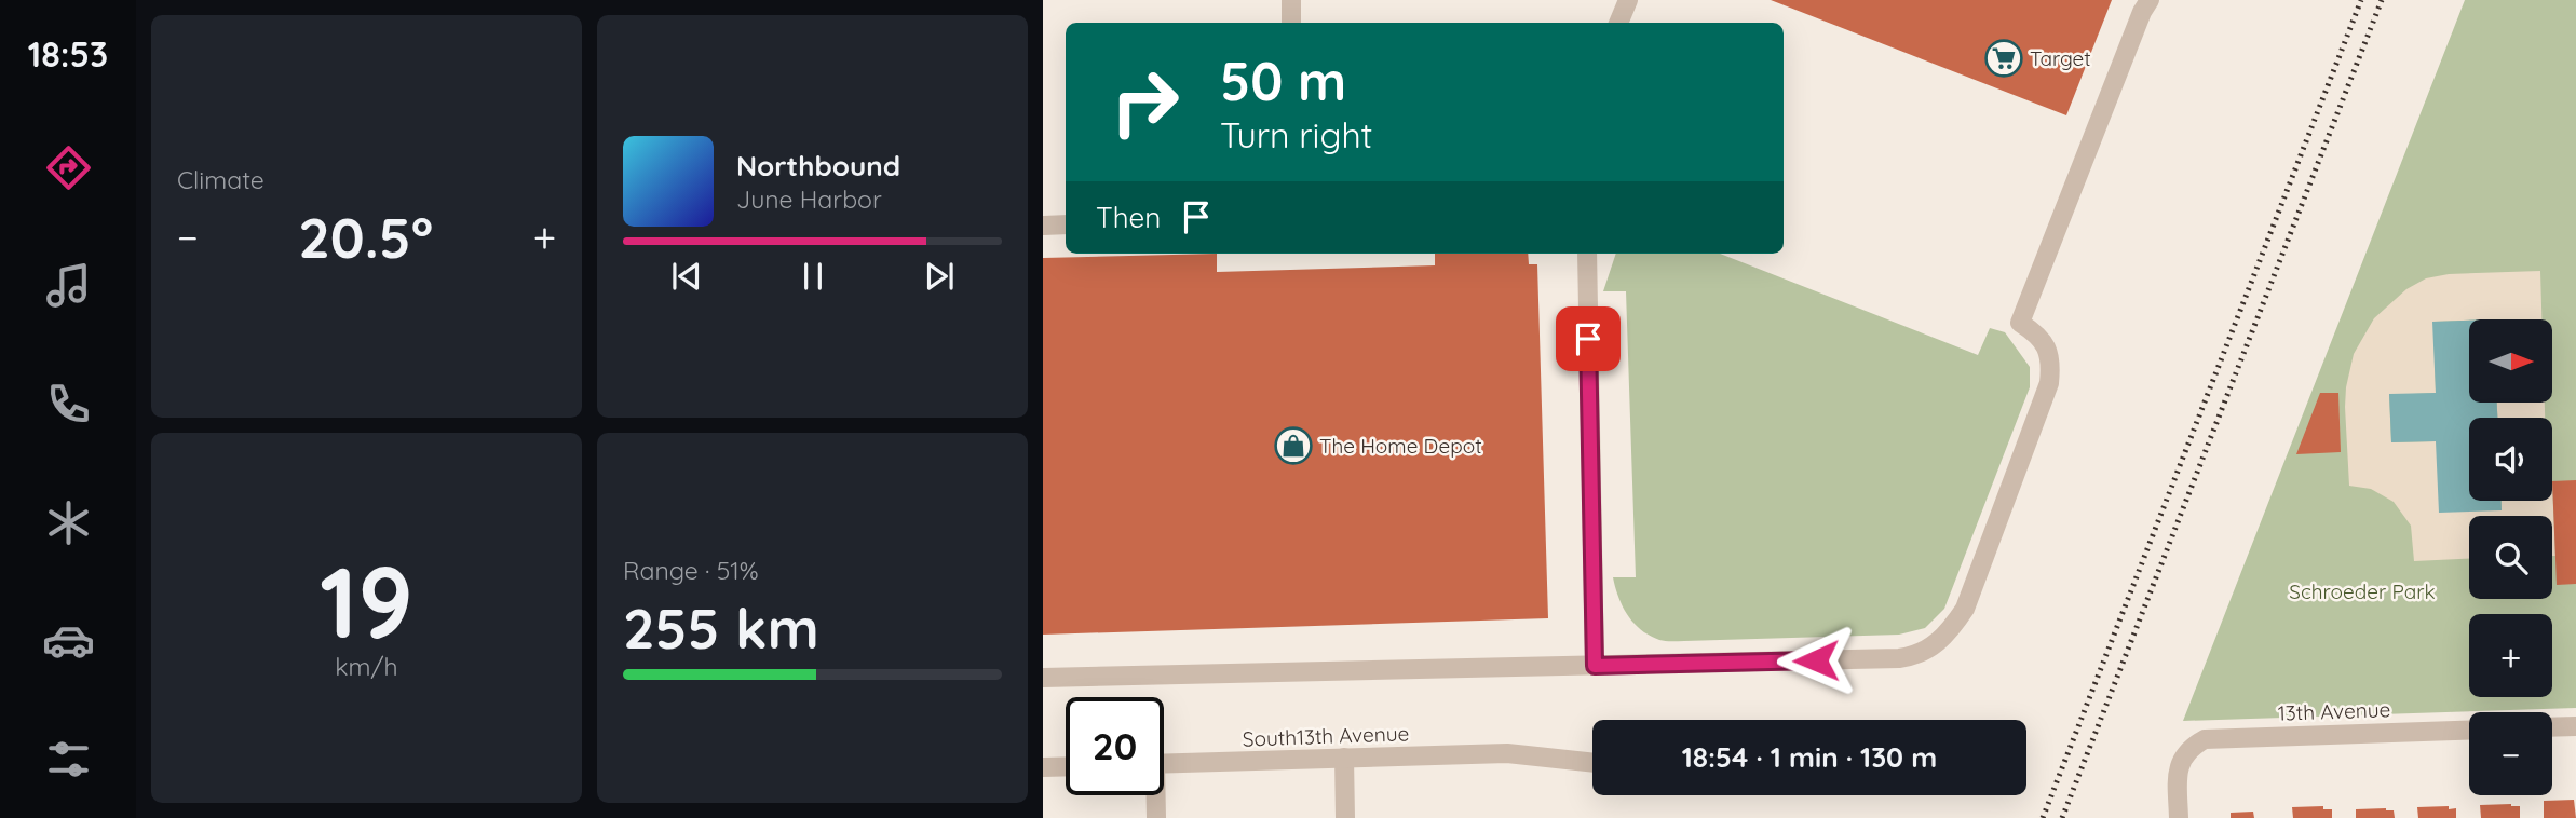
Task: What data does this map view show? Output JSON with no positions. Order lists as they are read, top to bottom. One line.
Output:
{"streets":{"street":["13th Avenue","South13th Avenue"]},"parks":["Schroeder Park"],"places":{"supermarket":["Target"],"shop":["The Home Depot"]},"north":"right","page":{"tabs":"18:53","tile":["Climate",["19","km/h"],["Range · 51%","255 km"]],"turn":["50 m","Turn right"],"song":["Northbound","June Harbor"],"then":"Then","heat":["−","20.5°","+"],"map_buttons":["+","−"],"limit":"20","trip":"18:54 · 1 min · 130 m"}}
